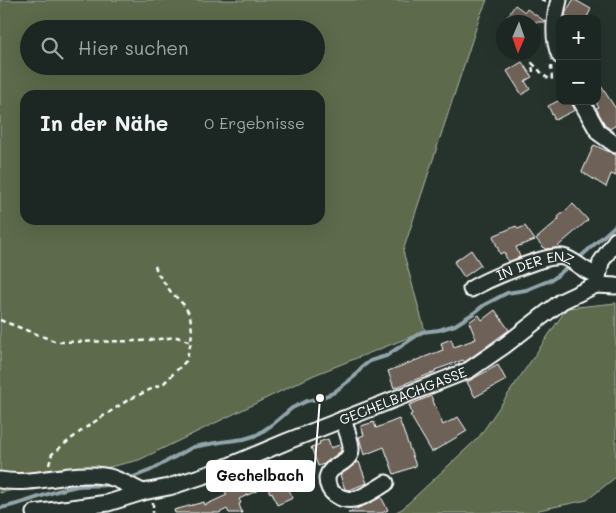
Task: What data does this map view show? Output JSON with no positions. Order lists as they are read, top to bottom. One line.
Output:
{"streets":{"street":["IN DER ENZ","GECHELBACHGASSE"]},"crossings":[["IN DER ENZ","GECHELBACHGASSE"]],"places":["Gechelbach"],"north":"bottom","page":{"map_buttons":["+","−"],"search":"Hier suchen","heading":["In der Nähe","0 Ergebnisse"]}}
